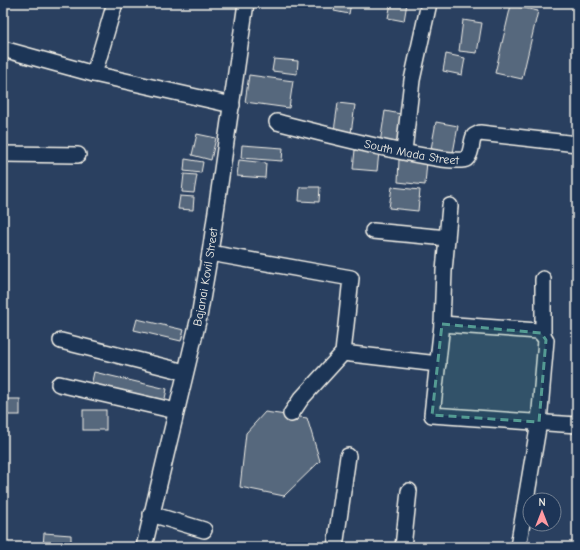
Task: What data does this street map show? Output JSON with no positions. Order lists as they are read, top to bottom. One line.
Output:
{"streets":{"street":["South Mada Street","Bajanai Kovil Street"]},"north":"top"}
